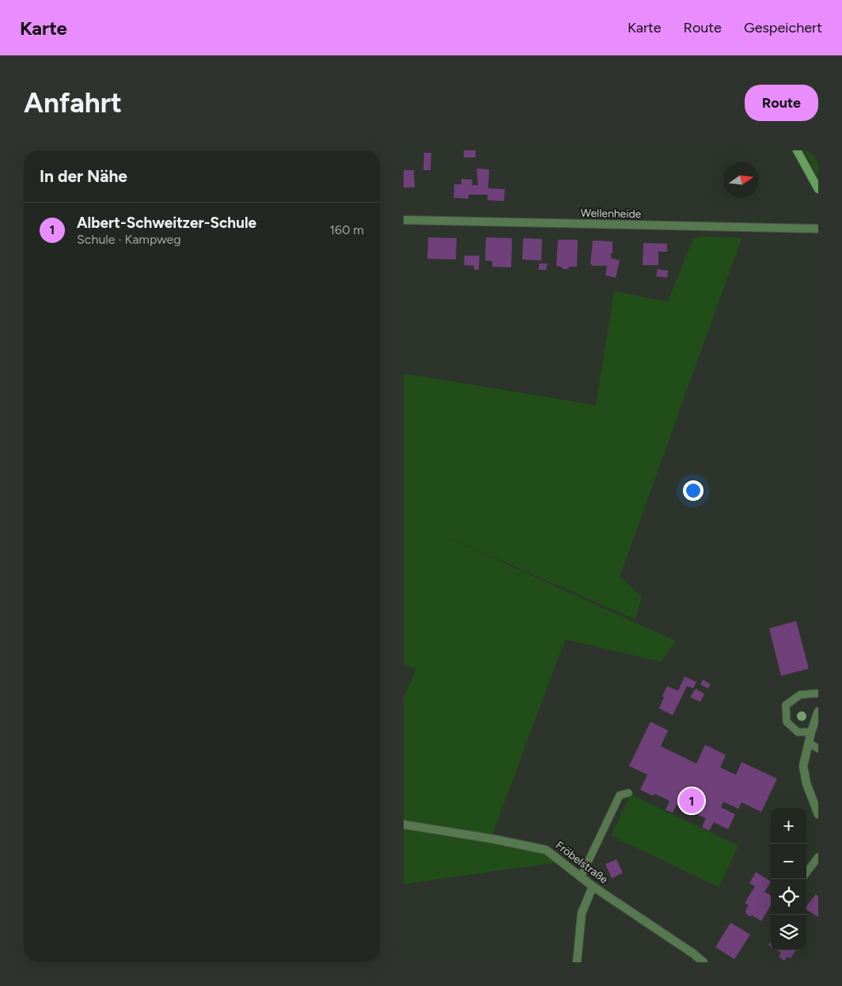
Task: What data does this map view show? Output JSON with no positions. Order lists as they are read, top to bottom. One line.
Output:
{"streets":{"street":["Wellenheide","Fröbelstraße"]},"north":"right","page":{"header":"Karte","nav":["Karte","Route","Gespeichert"],"buttons":"Route","title":"Anfahrt","heading":"In der Nähe","list":[{"mark":"1","name":"Albert-Schweitzer-Schule","note":"Schule · Kampweg","value":"160 m"}],"pins":"1","map_buttons":["+","−"]}}
